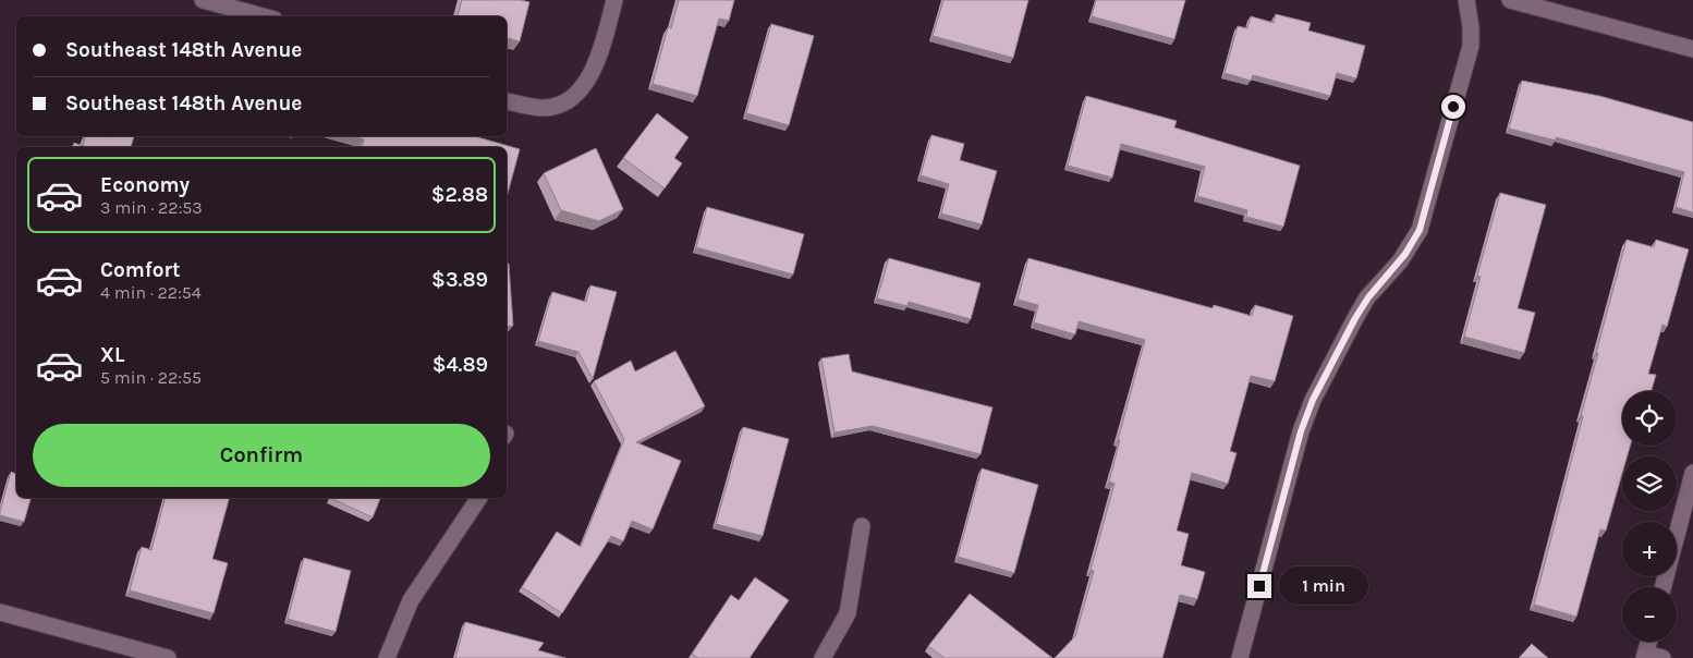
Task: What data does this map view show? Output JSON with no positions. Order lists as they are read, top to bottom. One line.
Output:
{"page":{"banner":["Southeast 148th Avenue","Southeast 148th Avenue"],"list":[{"name":"Economy","note":"3 min · 22:53","value":"$2.88"},{"name":"Comfort","note":"4 min · 22:54","value":"$3.89"},{"name":"XL","note":"5 min · 22:55","value":"$4.89"}],"map_buttons":["+","−"],"buttons":"Confirm","bubble":"1 min"}}
